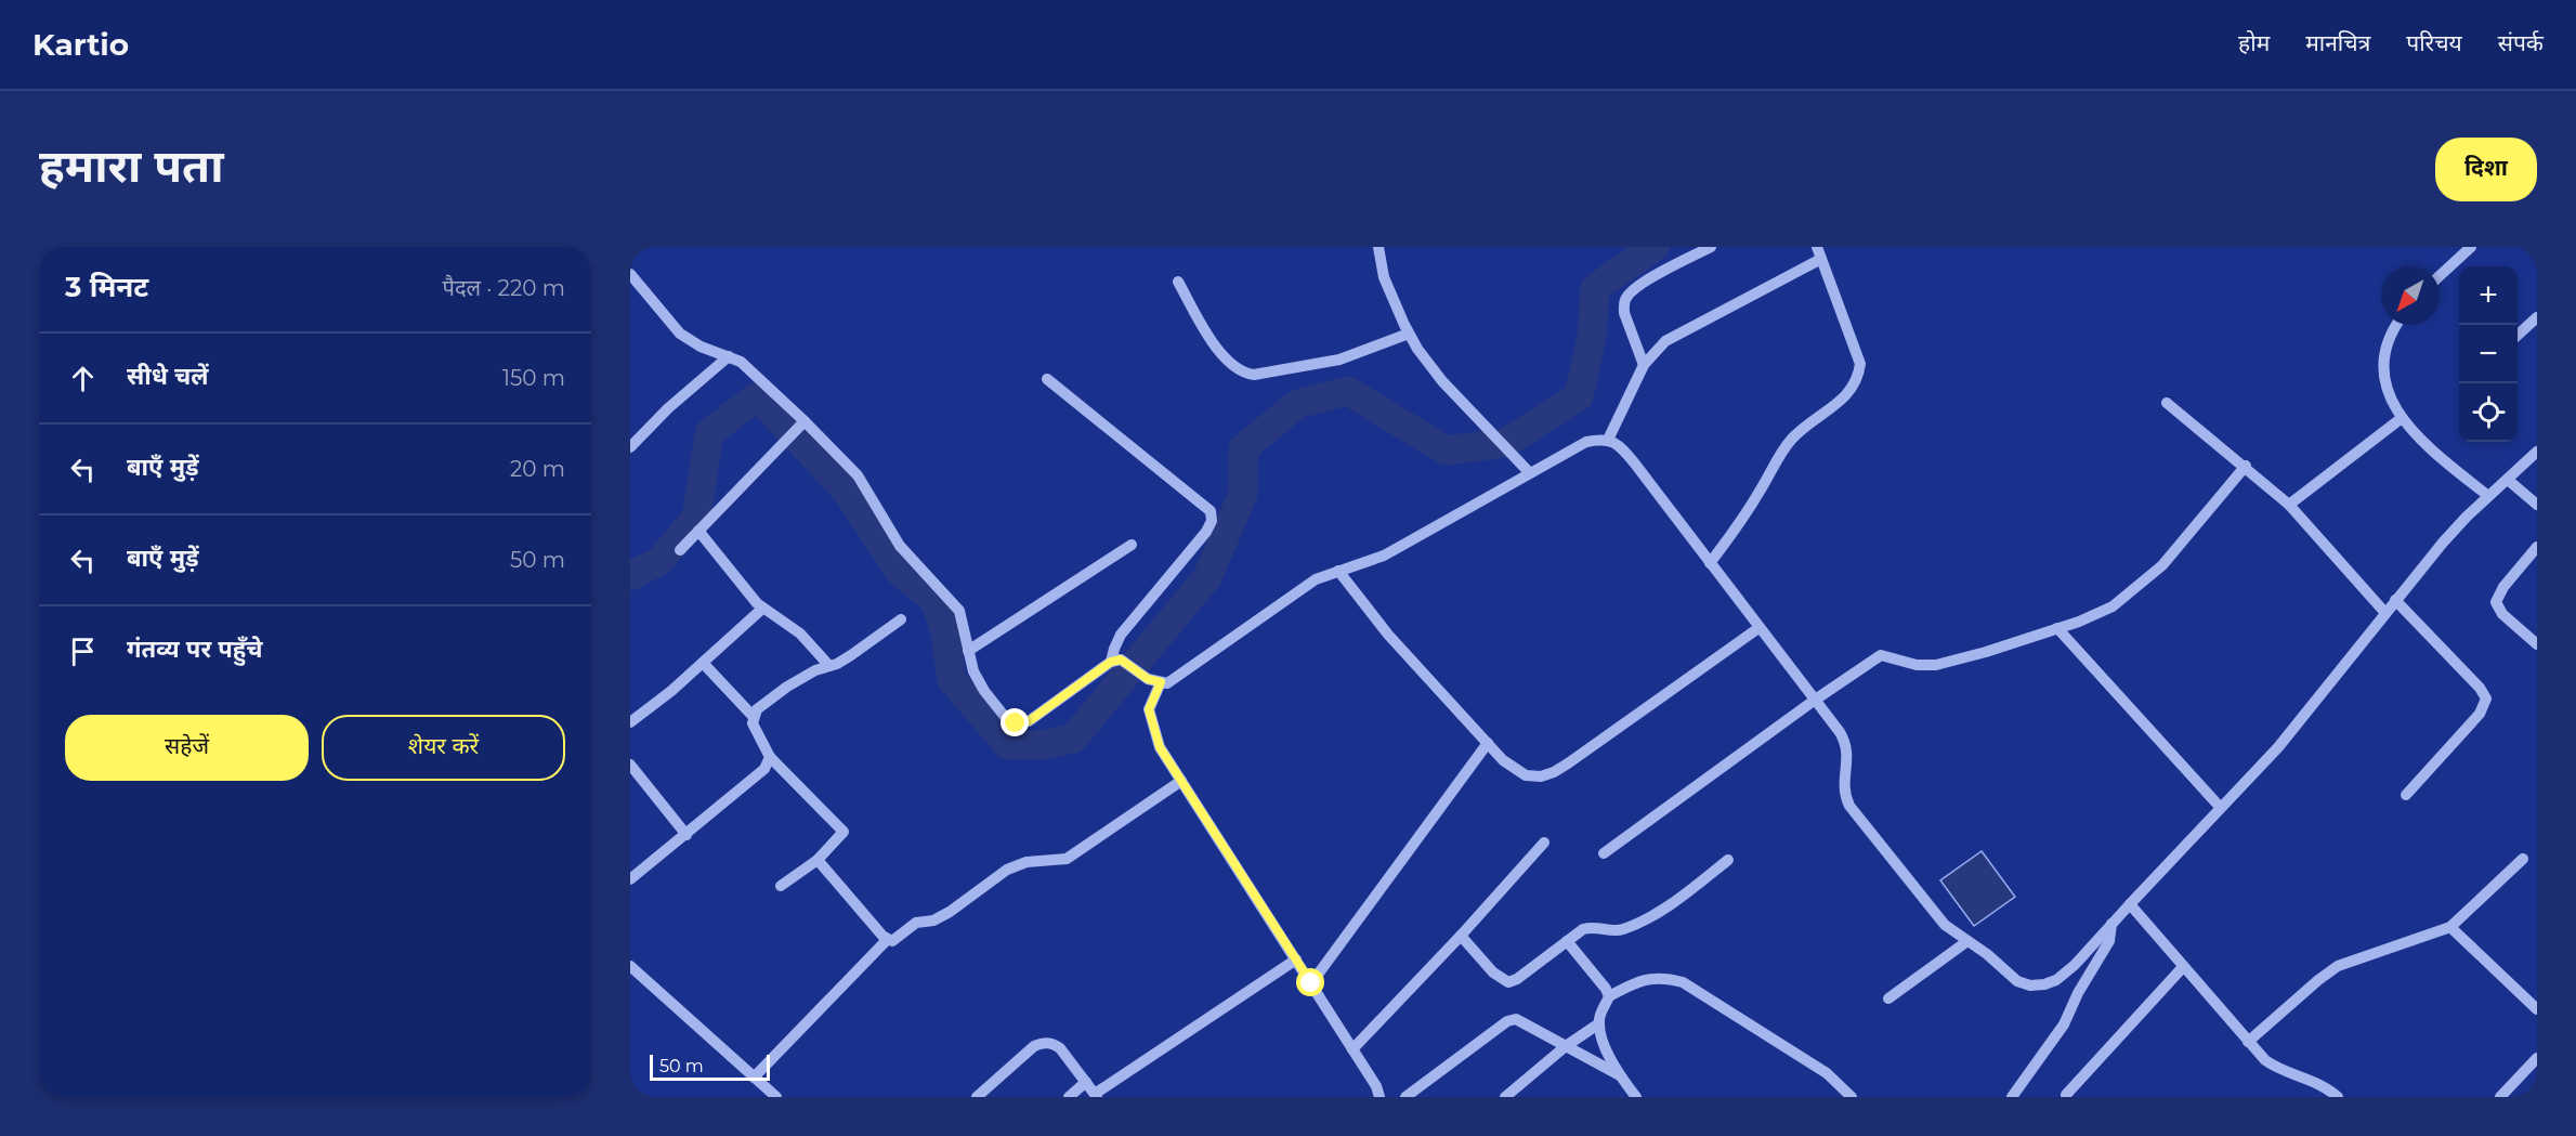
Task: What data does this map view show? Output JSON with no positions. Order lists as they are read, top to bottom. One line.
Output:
{"scale_bar":"50 m","north":"bottom left","page":{"header":"Kartio","nav":["होम","मानचित्र","परिचय","संपर्क"],"title":"हमारा पता","buttons":["दिशा",["सहेजें","शेयर करें"]],"heading":["3 मिनट","पैदल · 220 m"],"map_buttons":["+","−"],"list":[["सीधे चलें","150 m"],["बाएँ मुड़ें","20 m"],["बाएँ मुड़ें","50 m"],"गंतव्य पर पहुँचे"],"scale":"50 m"}}
